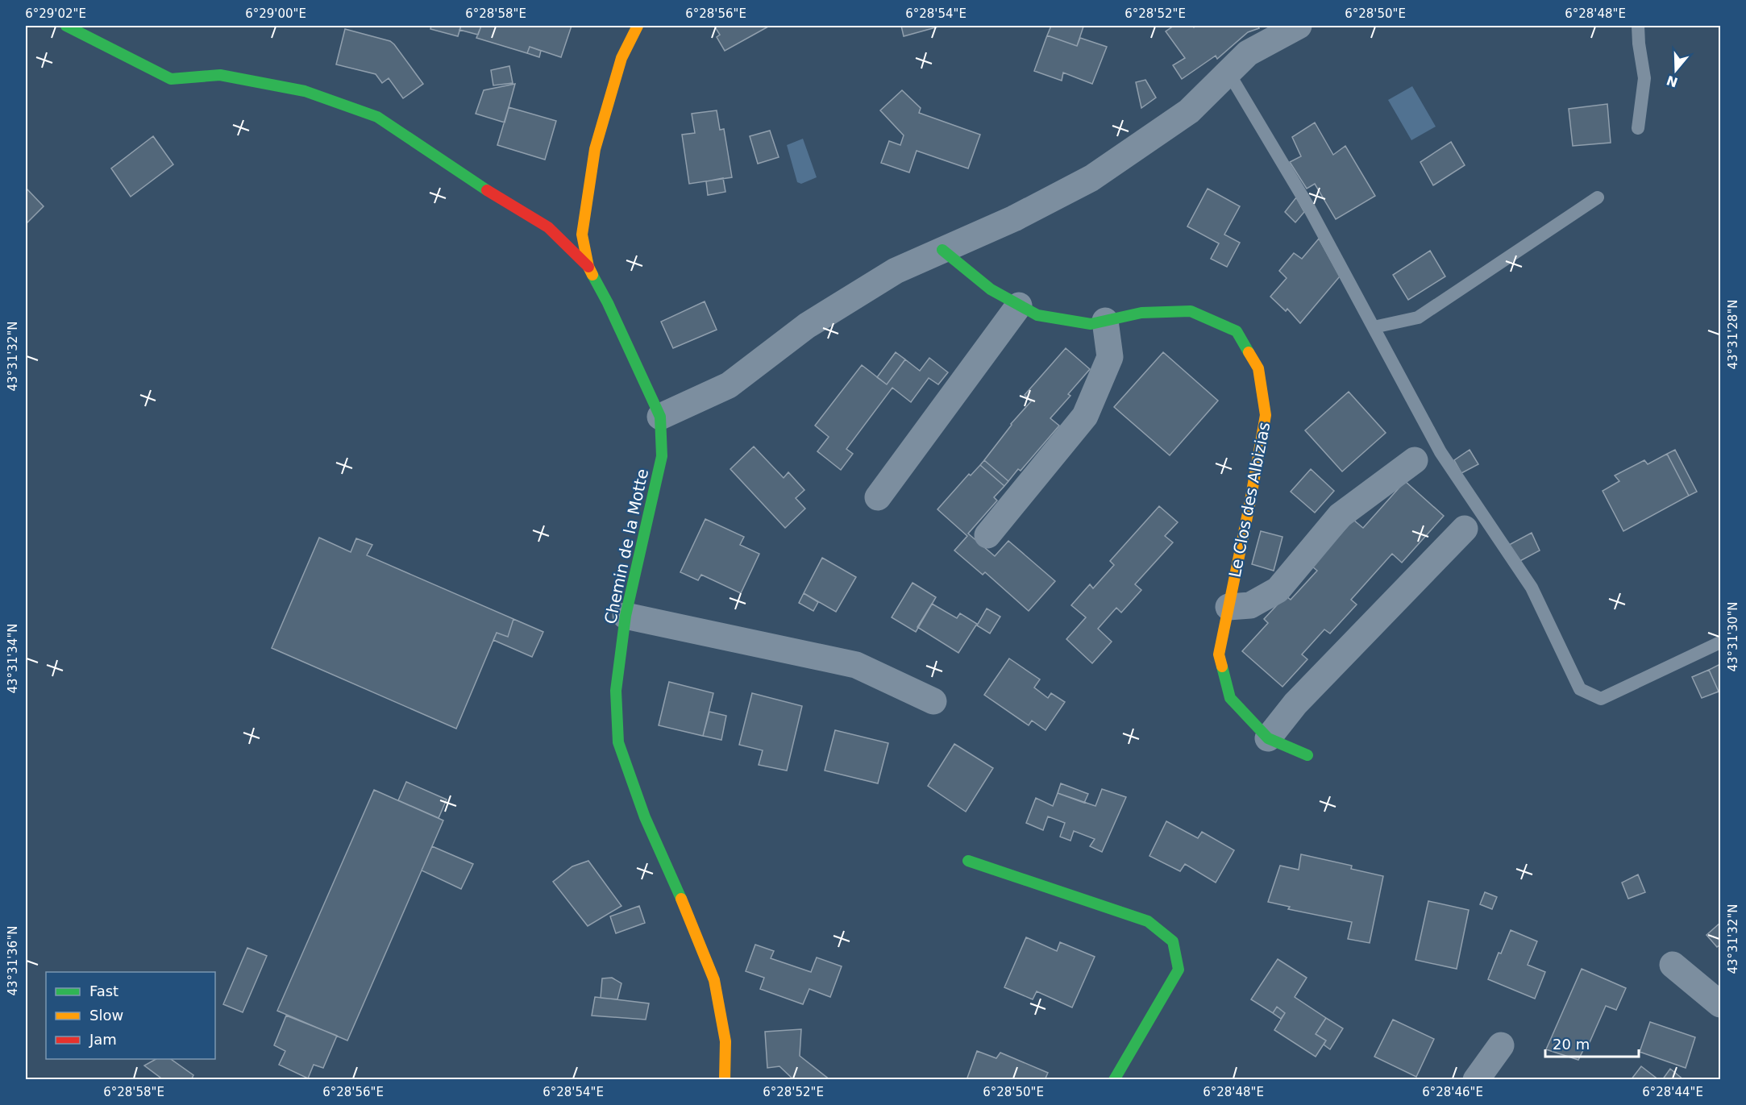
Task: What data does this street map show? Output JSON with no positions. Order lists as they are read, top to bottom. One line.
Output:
{"streets":{"street":["Le Clos des Albizias","Chemin de la Motte"]},"legend":["Fast","Slow","Jam"],"scale_bar":"20 m","north":"bottom","coordinates":["6°29'02\"E","6°29'00\"E","6°28'58\"E","6°28'56\"E","6°28'54\"E","6°28'52\"E","6°28'50\"E","6°28'48\"E","43°31'28\"N","43°31'32\"N","43°31'30\"N","43°31'34\"N","43°31'36\"N","6°28'46\"E","6°28'44\"E"]}
